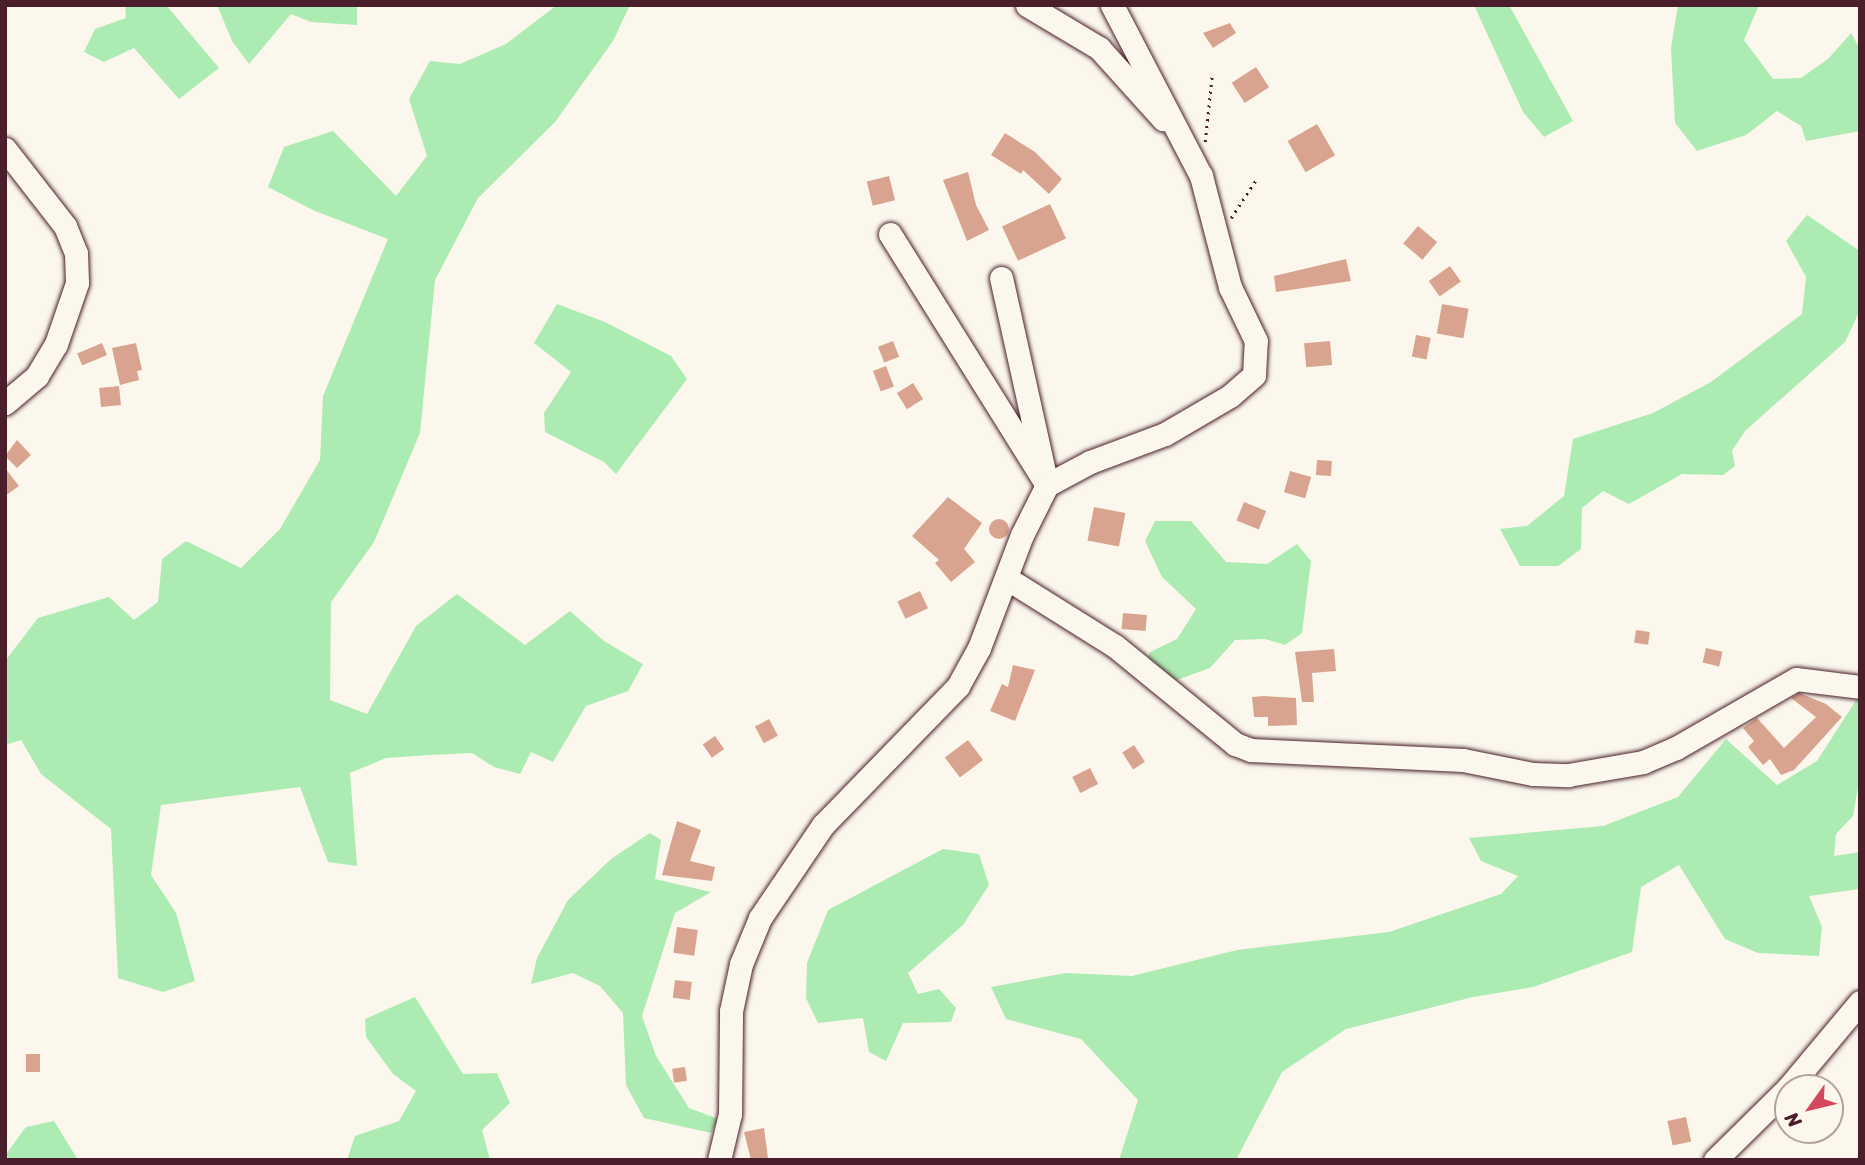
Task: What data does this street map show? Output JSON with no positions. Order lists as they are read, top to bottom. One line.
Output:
{"north":"bottom left"}
